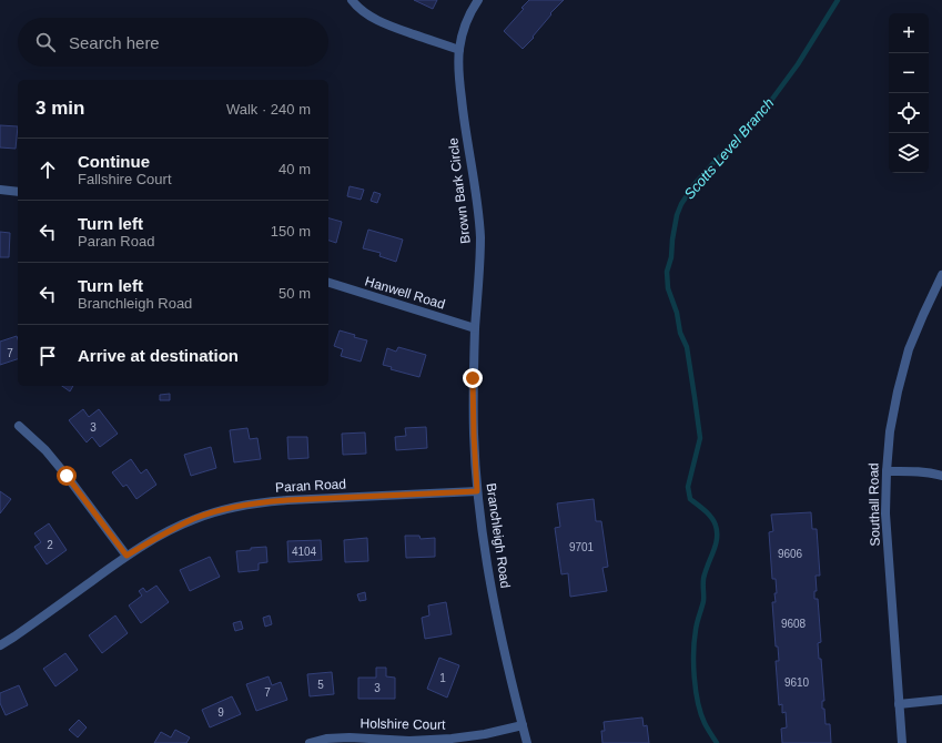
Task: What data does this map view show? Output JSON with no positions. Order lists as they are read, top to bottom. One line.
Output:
{"streets":{"street":["Brown Bark Circle","Hanwell Road","Paran Road","Southall Road","Branchleigh Road","Holshire Court"]},"crossings":[["Brown Bark Circle","Hanwell Road"],["Brown Bark Circle","Branchleigh Road"],["Hanwell Road","Branchleigh Road"],["Paran Road","Branchleigh Road"],["Branchleigh Road","Holshire Court"]],"water":["Scotts Level Branch"],"house_numbers":["7","3","2","9701","4104","9606","9608","1","9610","5","3","7","9"],"page":{"map_buttons":["+","−"],"search":"Search here","heading":["3 min","Walk · 240 m"],"list":[["Continue","Fallshire Court","40 m"],["Turn left","Paran Road","150 m"],["Turn left","Branchleigh Road","50 m"],"Arrive at destination"]}}
